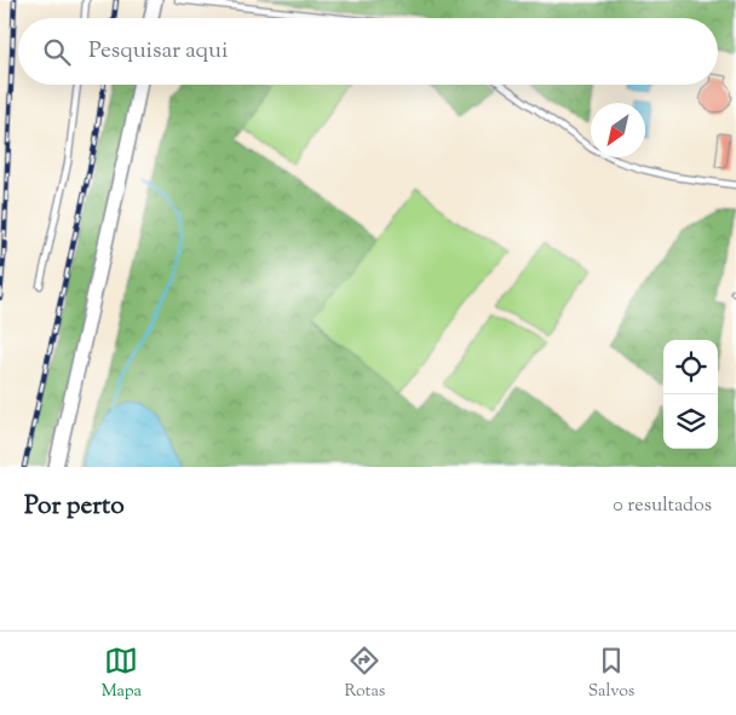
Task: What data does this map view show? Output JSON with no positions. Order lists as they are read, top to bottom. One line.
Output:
{"north":"bottom left","page":{"search":"Pesquisar aqui","heading":["Por perto","0 resultados"],"nav":["Mapa","Rotas","Salvos"]}}
